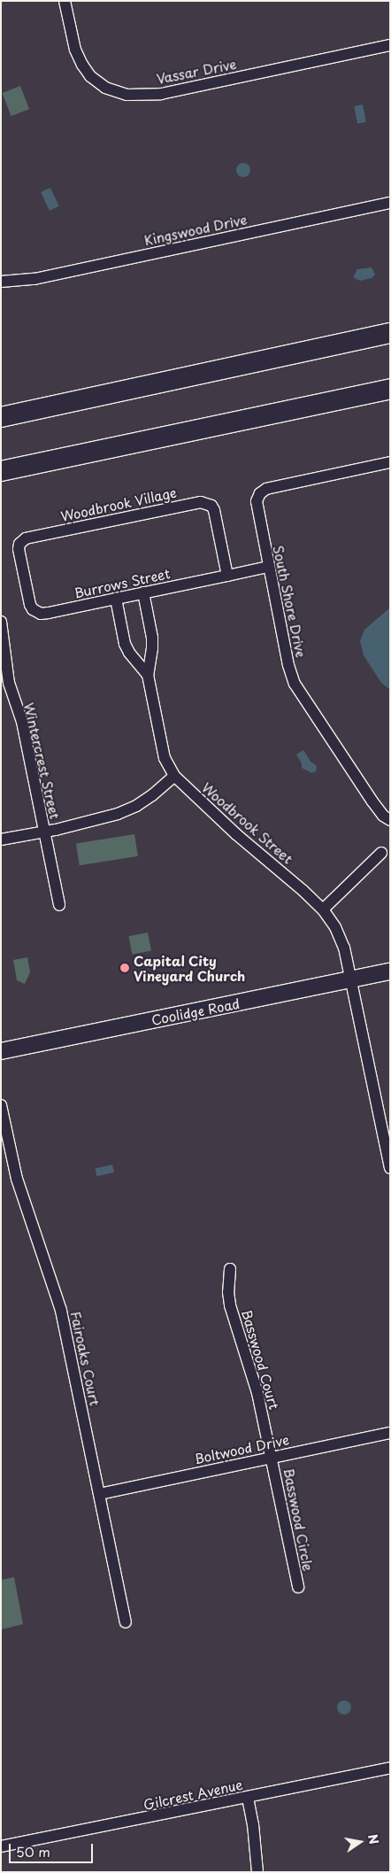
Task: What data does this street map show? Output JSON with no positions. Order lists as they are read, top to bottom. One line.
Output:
{"streets":{"street":["Vassar Drive","Kingswood Drive","Woodbrook Village","Burrows Street","South Shore Drive","Wintercrest Street","Woodbrook Street","Coolidge Road","Fairoaks Court","Basswood Court","Boltwood Drive","Basswood Circle","Gilcrest Avenue"]},"crossings":[["Woodbrook Village","Burrows Street"],["Burrows Street","South Shore Drive"],["Burrows Street","Woodbrook Street"],["Woodbrook Street","Coolidge Road"],["Fairoaks Court","Boltwood Drive"],["Basswood Court","Boltwood Drive"],["Basswood Court","Basswood Circle"],["Boltwood Drive","Basswood Circle"]],"places":["Capital City Vineyard Church"],"scale_bar":"50 m","north":"right"}
